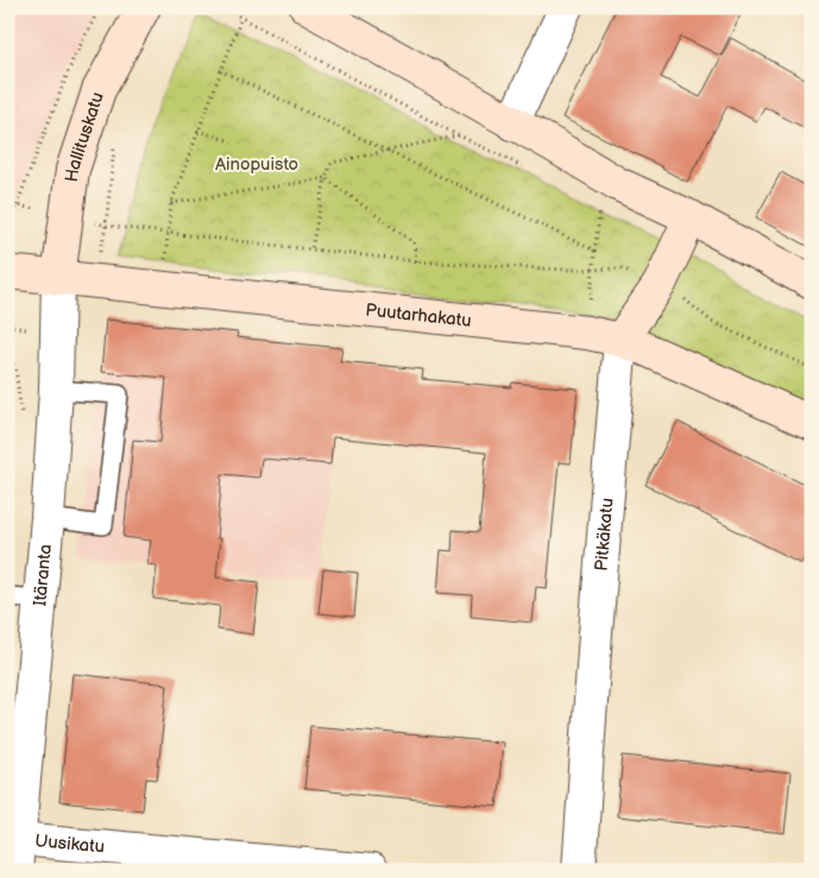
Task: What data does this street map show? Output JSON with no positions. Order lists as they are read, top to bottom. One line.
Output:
{"streets":{"street":["Hallituskatu","Puutarhakatu","Pitkäkatu","Itäranta","Uusikatu"]},"crossings":[["Hallituskatu","Puutarhakatu"],["Hallituskatu","Itäranta"],["Puutarhakatu","Pitkäkatu"],["Puutarhakatu","Itäranta"],["Itäranta","Uusikatu"]],"parks":["Ainopuisto"]}
